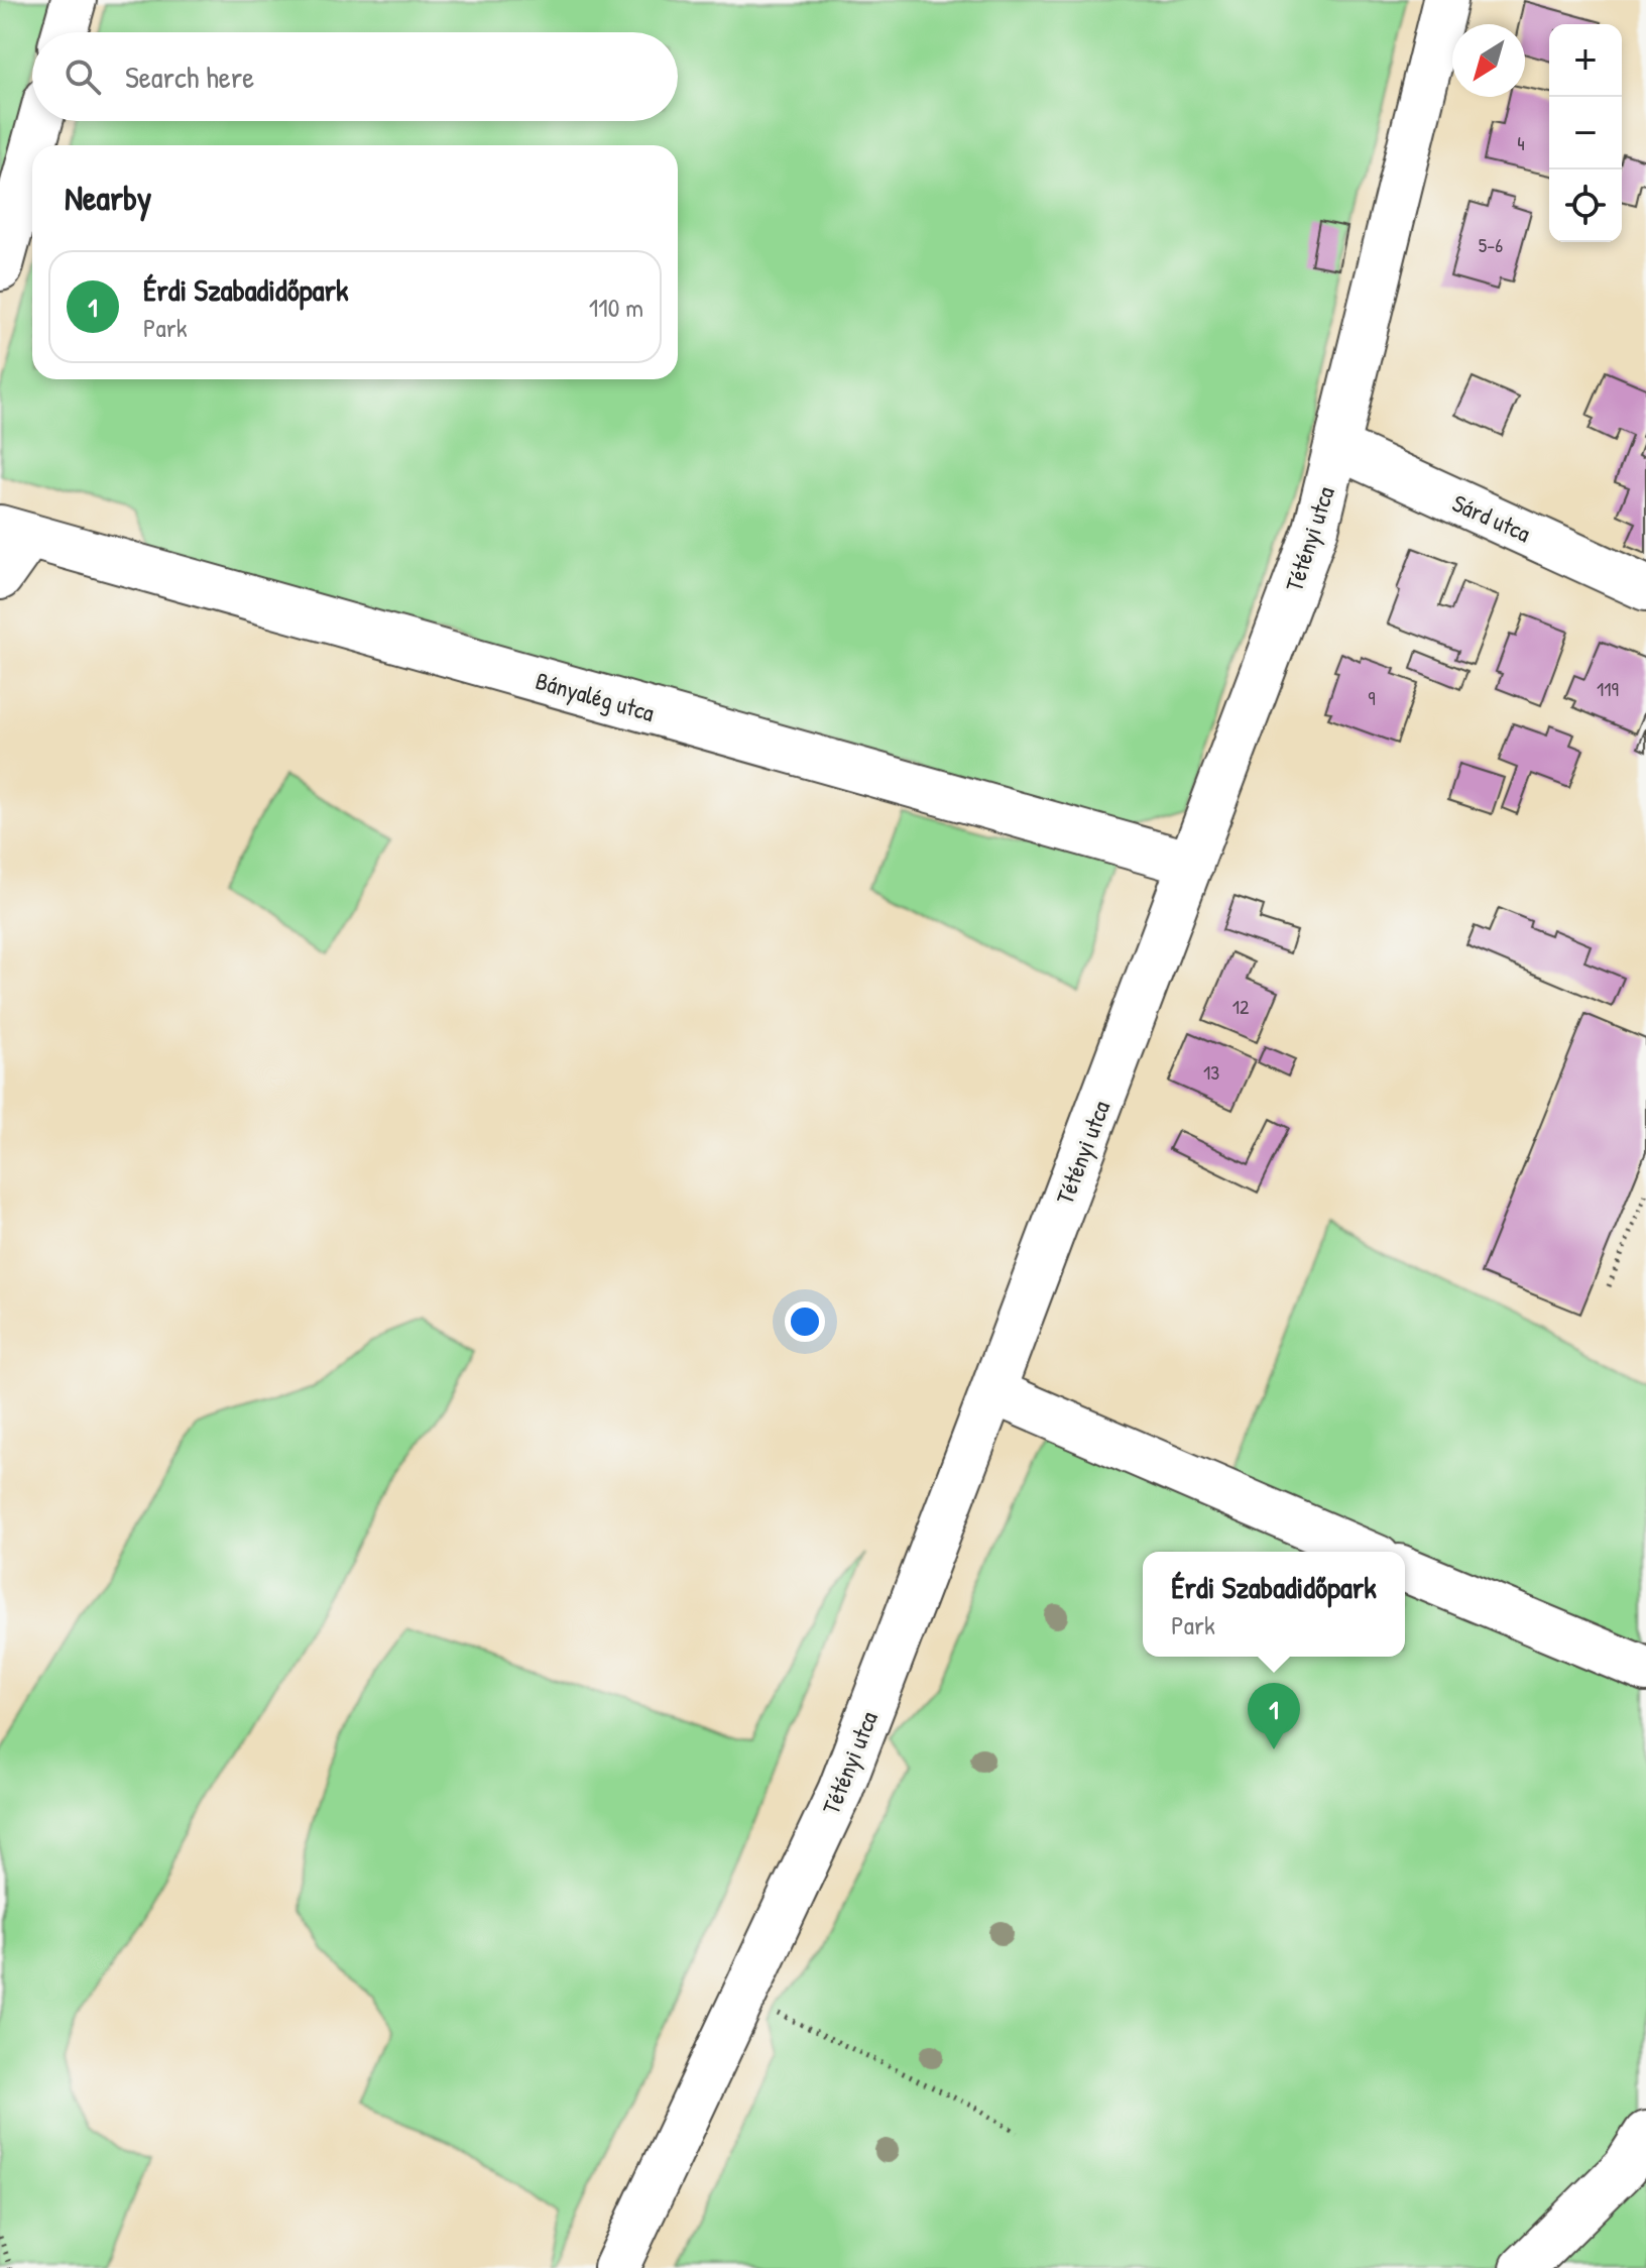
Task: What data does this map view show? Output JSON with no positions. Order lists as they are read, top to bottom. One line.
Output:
{"streets":{"street":["Sárd utca","Tétényi utca","Bányalég utca"]},"crossings":[["Sárd utca","Tétényi utca"],["Tétényi utca","Bányalég utca"]],"house_numbers":["4","5-6","119","9","12","13"],"north":"bottom left","page":{"map_buttons":["+","−"],"search":"Search here","heading":"Nearby","list":[{"mark":"1","name":"Érdi Szabadidőpark","note":"Park","value":"110 m"}],"popup":["Érdi Szabadidőpark","Park"],"pins":"1"}}
